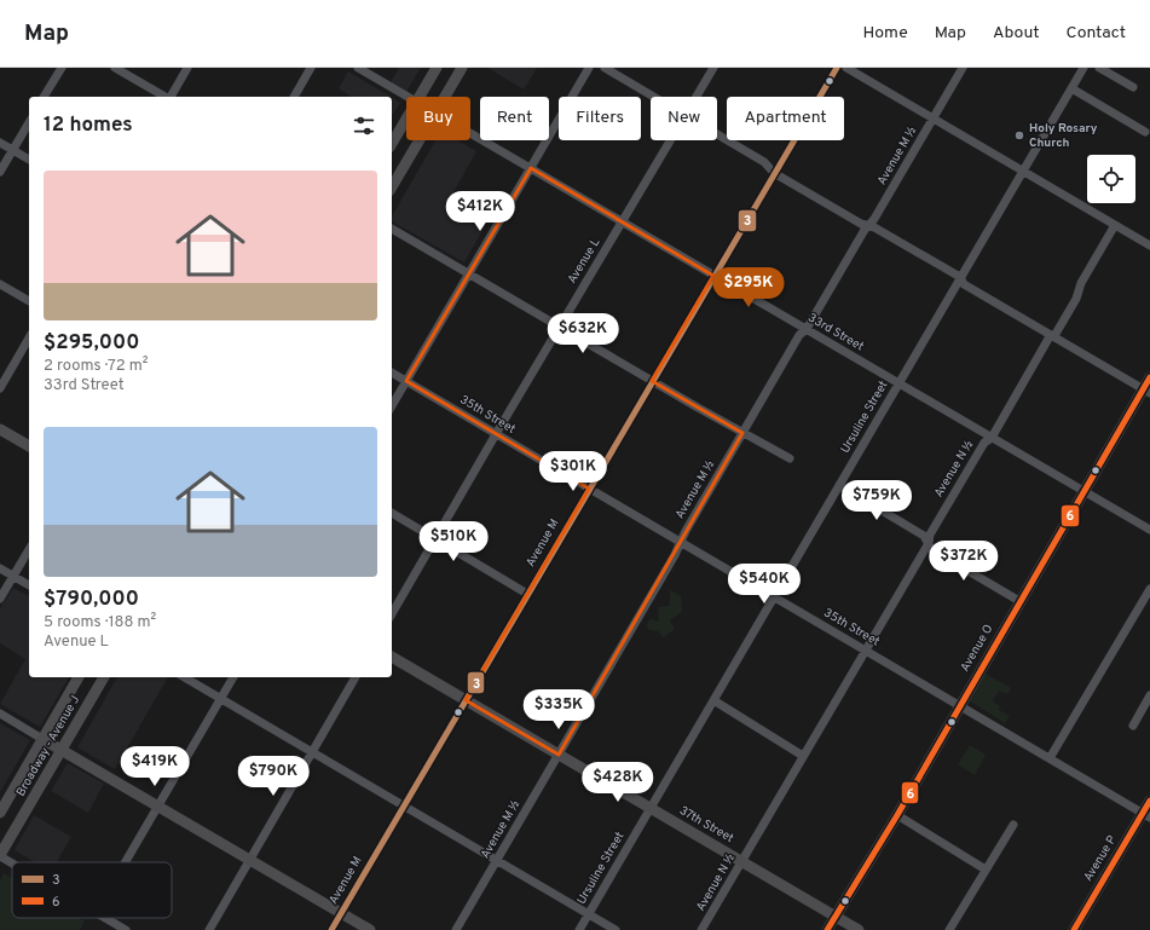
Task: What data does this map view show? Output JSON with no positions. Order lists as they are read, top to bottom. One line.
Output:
{"streets":{"main road":["Avenue O","Broadway - Avenue J","37th Street","Avenue P"],"street":["Avenue M ½","Avenue L","33rd Street","35th Street","Ursuline Street","Avenue N ½","Avenue M"]},"crossings":[["Avenue M ½","33rd Street"],["Avenue M ½","35th Street"],["Avenue M ½","37th Street"],["Avenue L","33rd Street"],["Avenue L","35th Street"],["33rd Street","Ursuline Street"],["33rd Street","Avenue N ½"],["33rd Street","Avenue M"],["33rd Street","Avenue O"],["35th Street","Ursuline Street"],["35th Street","Avenue N ½"],["35th Street","Avenue M"],["35th Street","Avenue O"],["35th Street","Avenue P"],["Ursuline Street","37th Street"],["Avenue N ½","37th Street"],["Avenue M","37th Street"],["Avenue O","37th Street"]],"places":["Holy Rosary Church"],"lines":["transit line 3","transit line 6"],"legend":["3","6"],"page":{"header":"Map","nav":["Home","Map","About","Contact"],"chip":["Buy","Rent","Filters","New","Apartment"],"heading":"12 homes","list":[{"name":"$295,000","note":"2 rooms · 72 m² · 33rd Street"},{"name":"$790,000","note":"5 rooms · 188 m² · Avenue L"}],"price":["$412K","$295K","$632K","$301K","$759K","$510K","$372K","$540K","$335K","$419K","$790K","$428K"]}}
